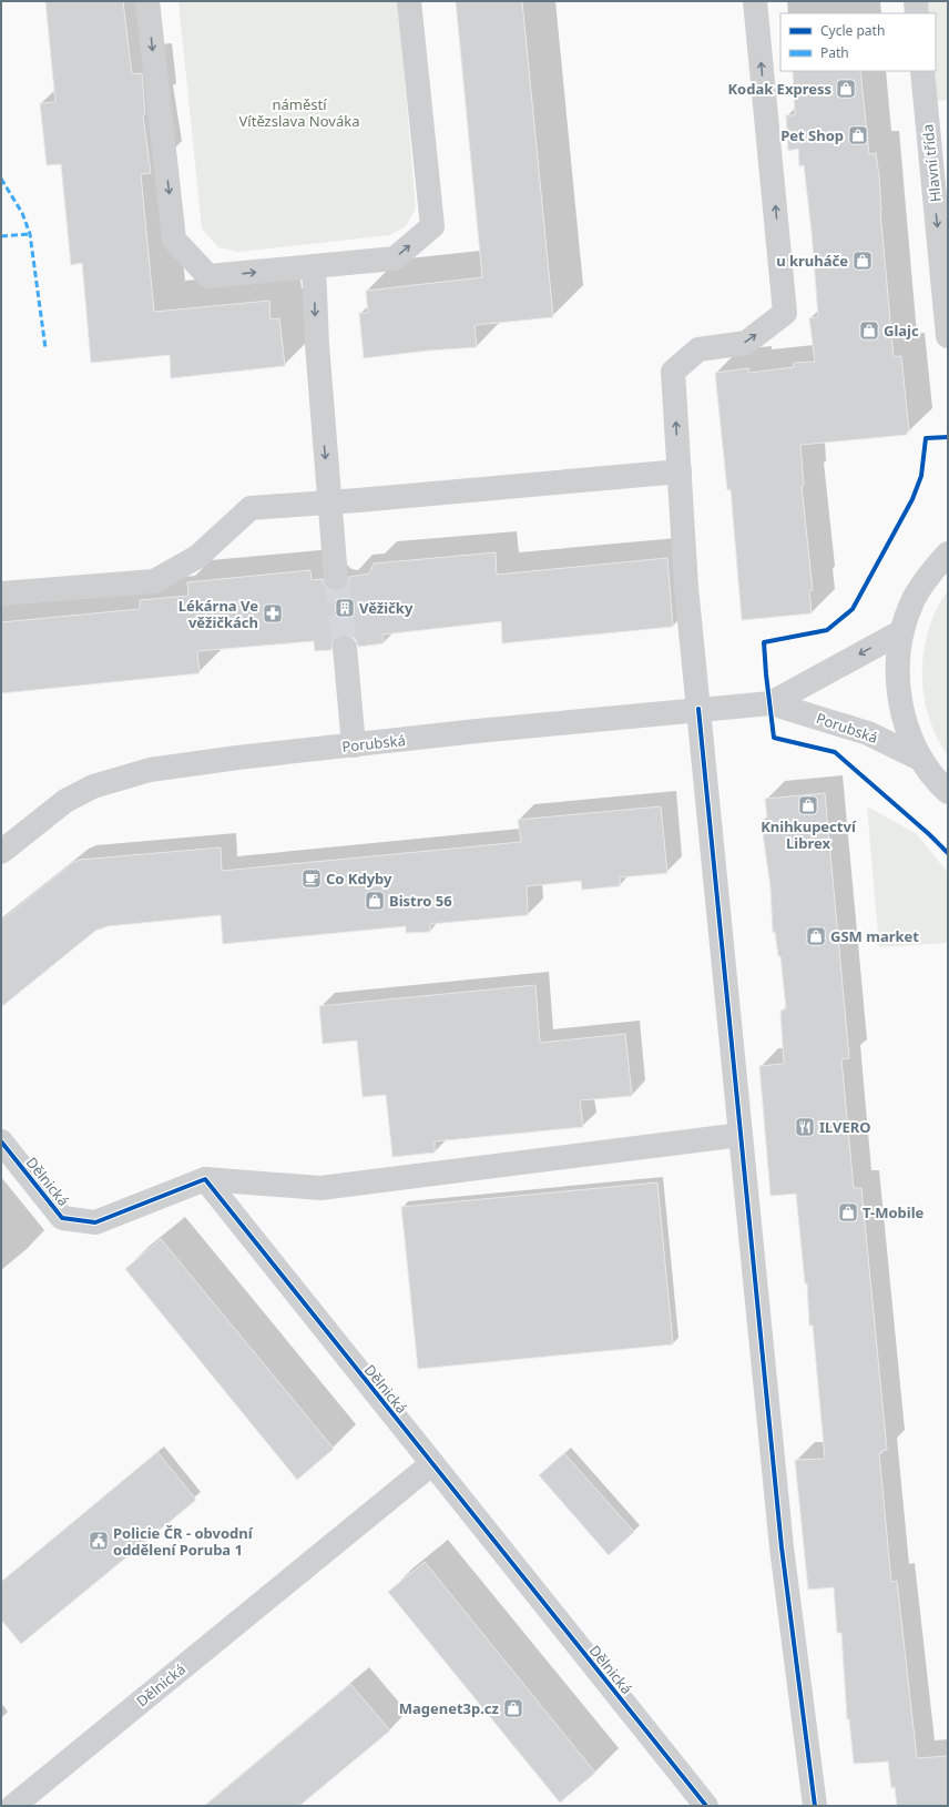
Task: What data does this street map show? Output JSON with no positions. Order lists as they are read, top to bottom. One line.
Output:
{"streets":{"street":["Hlavní třída","Porubská","Dělnická"]},"one_way":["Hlavní třída"],"parks":["náměstí Vítězslava Nováka"],"places":{"shop":["Kodak Express","Pet Shop","u kruháče","Glajc","Knihkupectví Librex","Bistro 56","GSM market","T-Mobile","Magenet3p.cz"],"building":["Věžičky"],"pharmacy":["Lékárna Ve věžičkách"],"cafe":["Co Kdyby"],"restaurant":["ILVERO"],"public building":["Policie ČR - obvodní oddělení Poruba 1"]},"legend":["Cycle path","Path"]}
